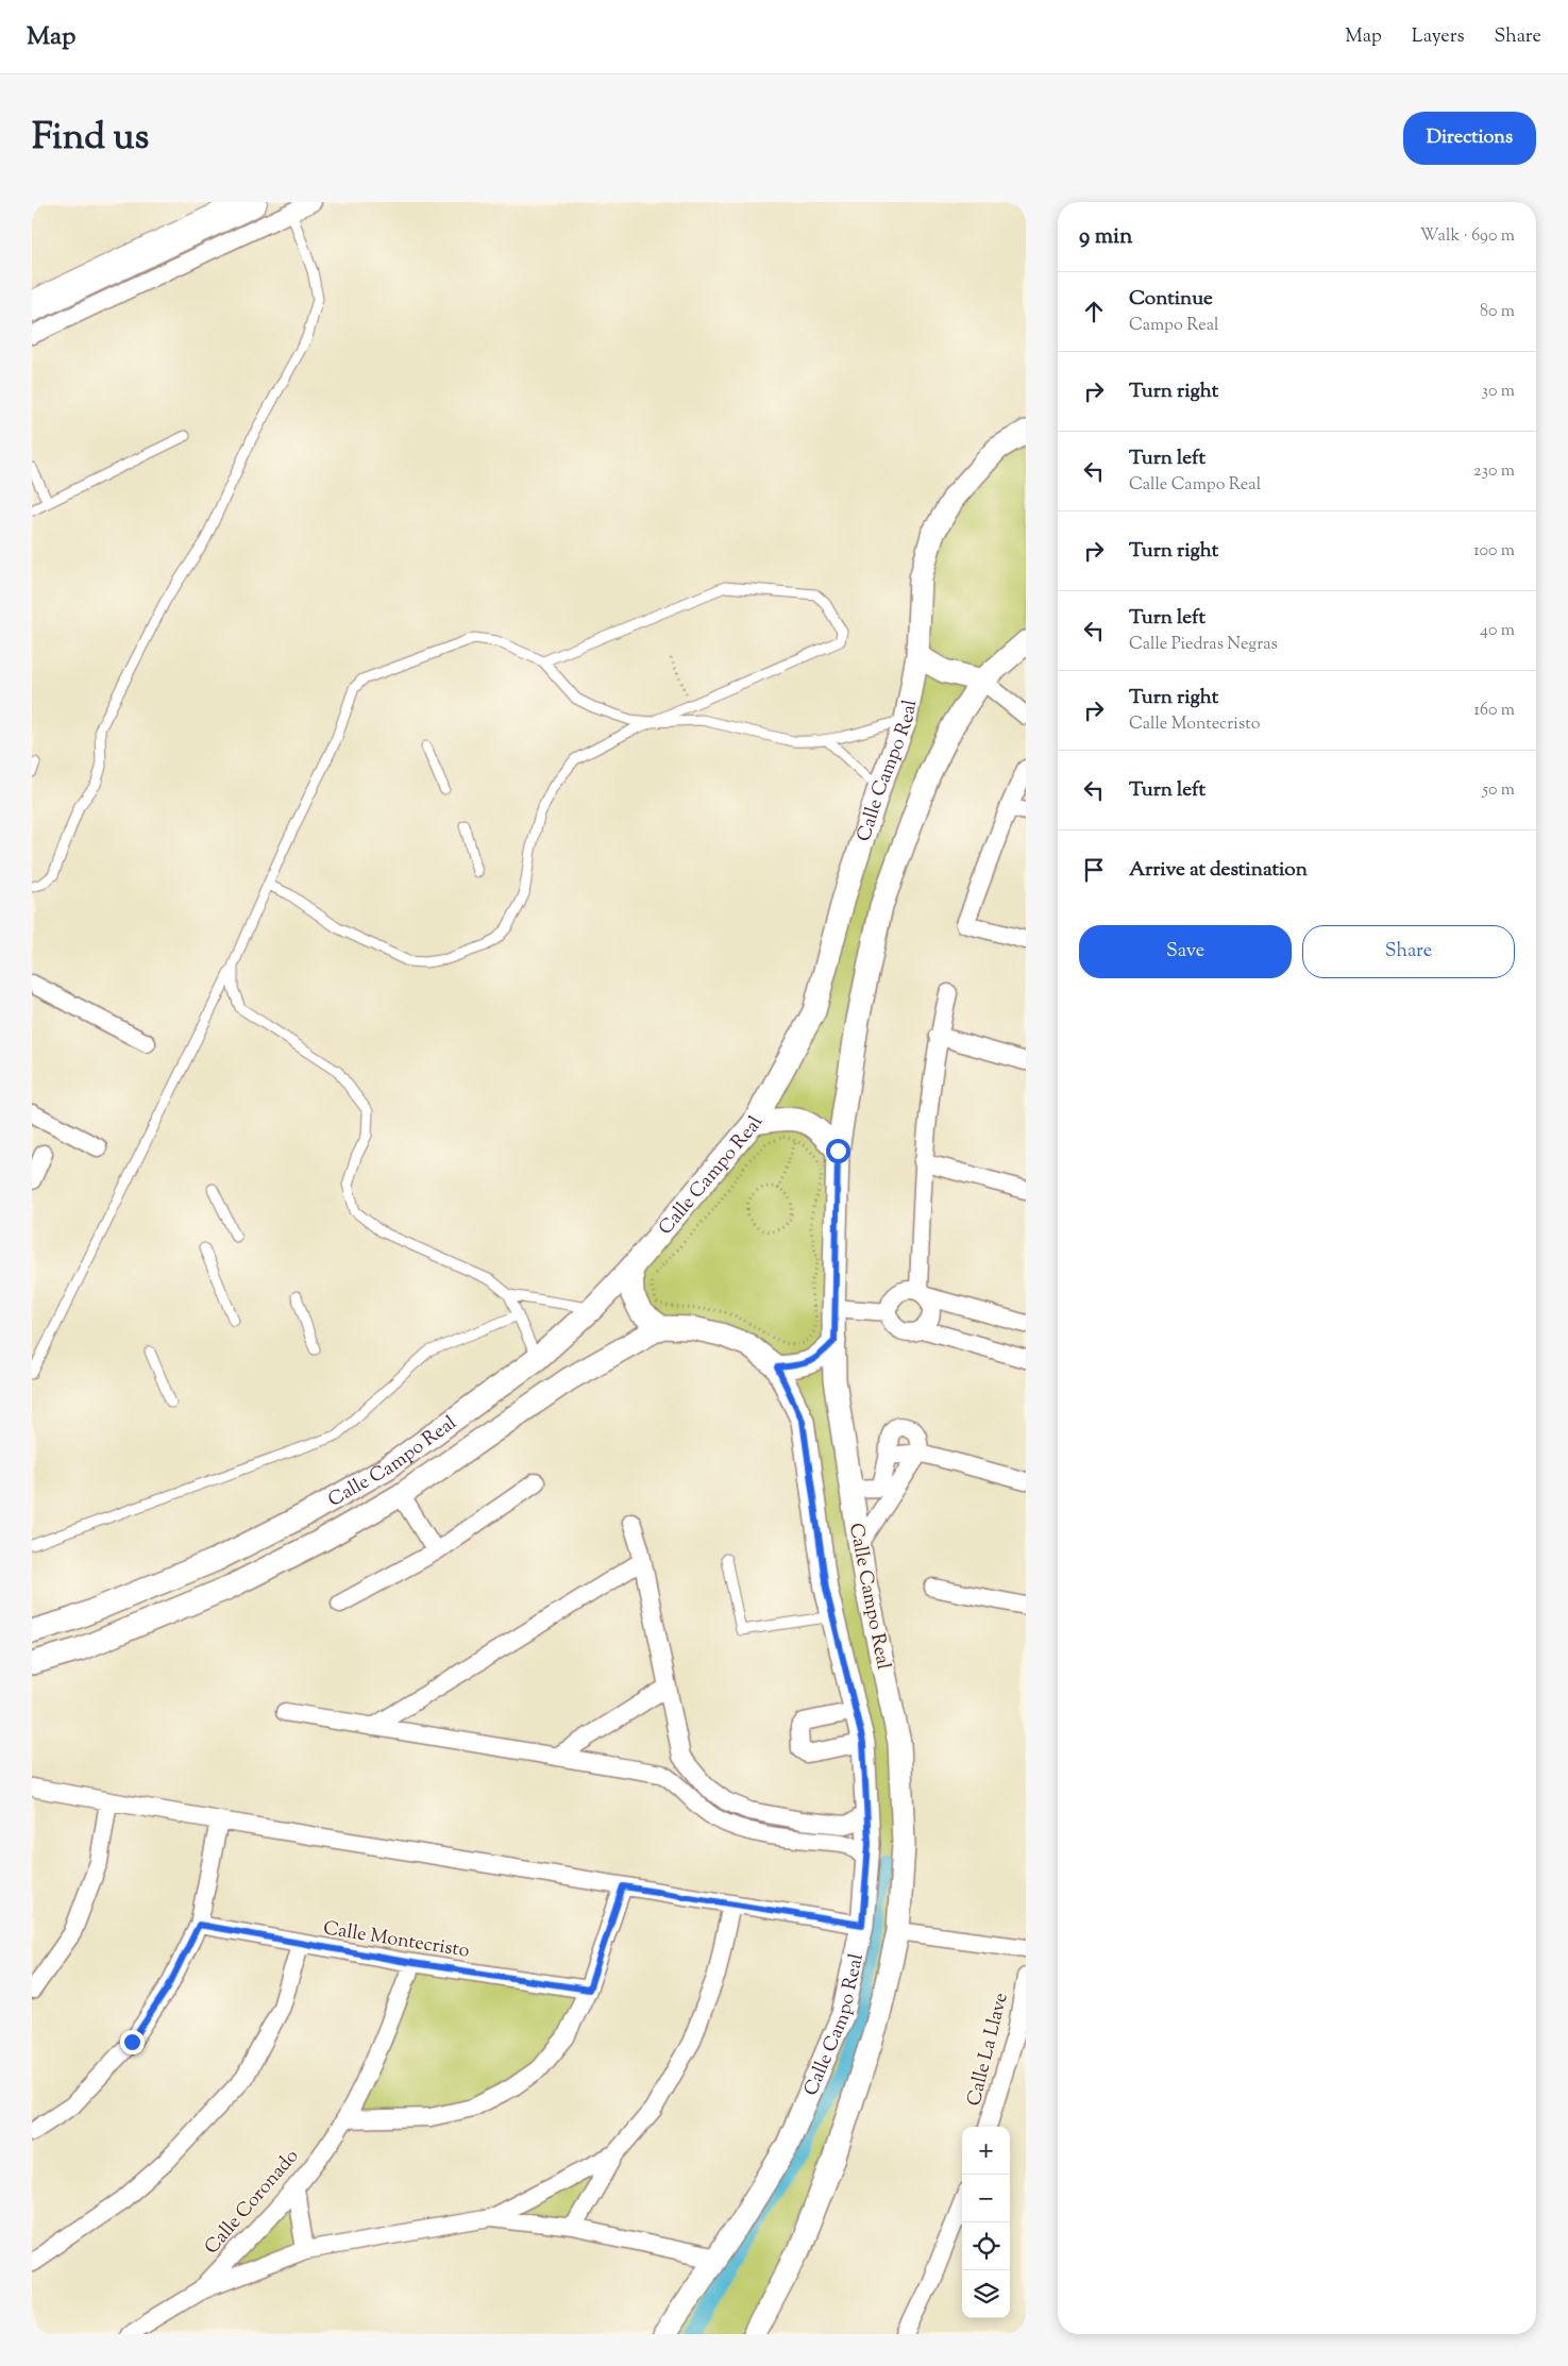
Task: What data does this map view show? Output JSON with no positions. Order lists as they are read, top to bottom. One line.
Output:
{"streets":{"street":["Calle Campo Real","Calle Montecristo","Calle La Llave","Calle Coronado"]},"crossings":[["Calle Montecristo","Calle Coronado"]],"page":{"header":"Map","nav":["Map","Layers","Share"],"title":"Find us","buttons":["Directions",["Save","Share"]],"heading":["9 min","Walk · 690 m"],"list":[["Continue","Campo Real","80 m"],["Turn right","30 m"],["Turn left","Calle Campo Real","230 m"],["Turn right","100 m"],["Turn left","Calle Piedras Negras","40 m"],["Turn right","Calle Montecristo","160 m"],["Turn left","50 m"],"Arrive at destination"],"map_buttons":["+","−"]}}
